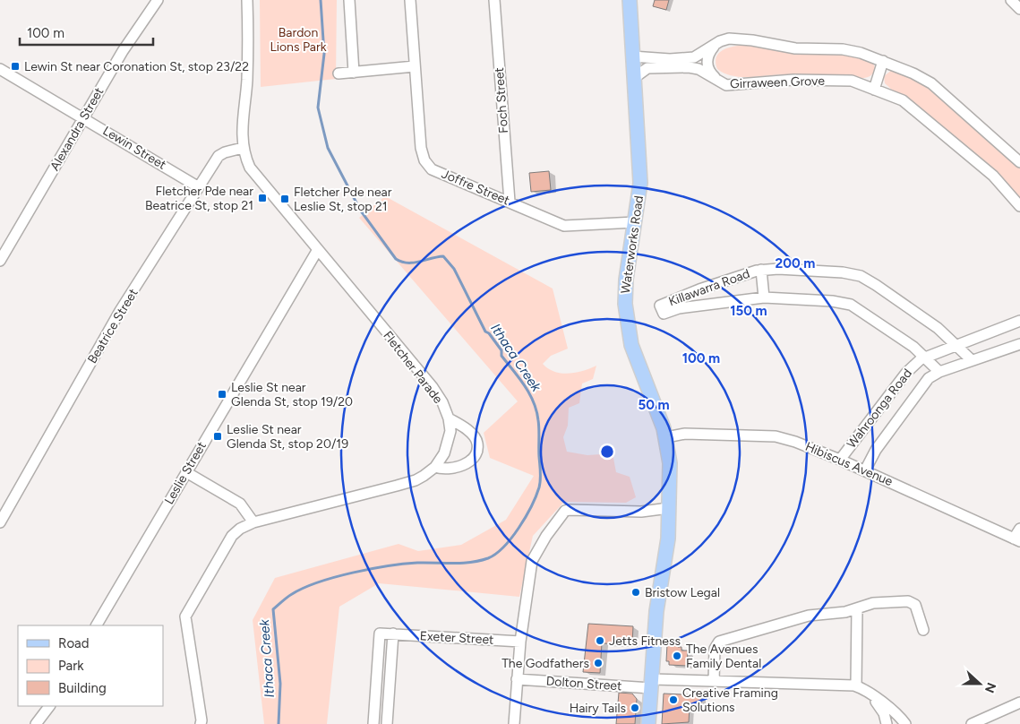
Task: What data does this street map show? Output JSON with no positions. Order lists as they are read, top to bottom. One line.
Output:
{"streets":{"main road":["Waterworks Road"],"street":["Girraween Grove","Foch Street","Alexandra Street","Lewin Street","Joffre Street","Killawarra Road","Beatrice Street","Fletcher Parade","Wahroonga Road","Hibiscus Avenue","Leslie Street","Exeter Street","Dolton Street"]},"crossings":[["Girraween Grove","Waterworks Road"],["Foch Street","Joffre Street"],["Alexandra Street","Lewin Street"],["Lewin Street","Beatrice Street"],["Joffre Street","Waterworks Road"],["Waterworks Road","Hibiscus Avenue"],["Waterworks Road","Dolton Street"],["Killawarra Road","Wahroonga Road"],["Beatrice Street","Fletcher Parade"],["Fletcher Parade","Leslie Street"],["Wahroonga Road","Hibiscus Avenue"]],"water":["Ithaca Creek"],"parks":["Bardon Lions Park"],"places":{"transit":["Lewin St near Coronation St, stop 23/22","Fletcher Pde near Beatrice St, stop 21","Fletcher Pde near Leslie St, stop 21","Leslie St near Glenda St, stop 19/20","Leslie St near Glenda St, stop 20/19"],"other":["Bristow Legal","Jetts Fitness","The Avenues Family Dental","The Godfathers","Creative Framing Solutions","Hairy Tails"]},"legend":["Road","Park","Building"],"scale_bar":"100 m","north":"right","rings":["200 m","150 m","100 m","50 m"]}
